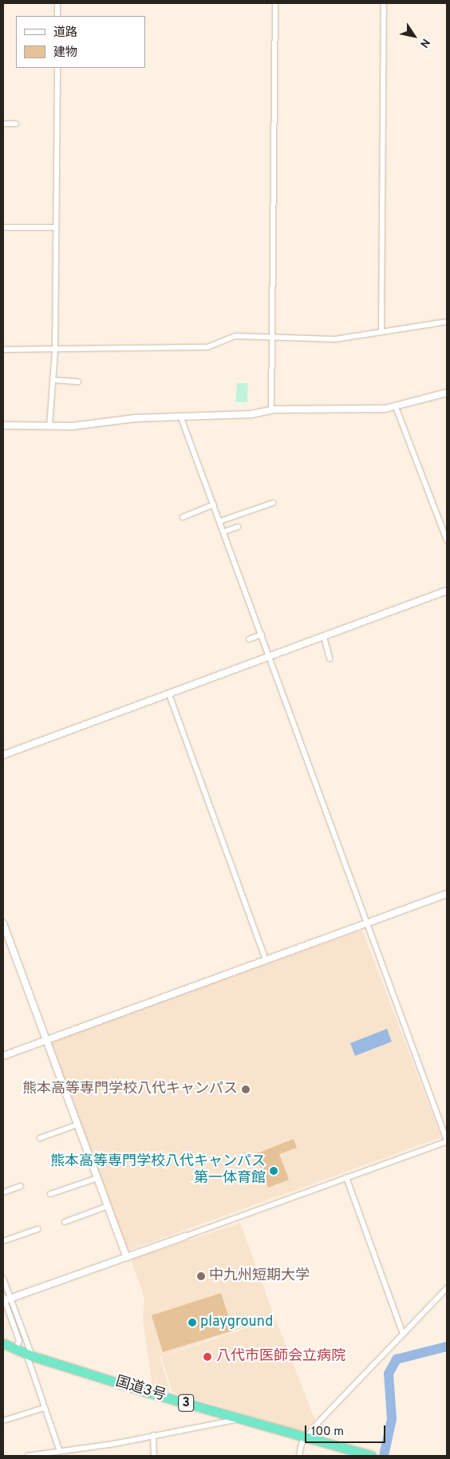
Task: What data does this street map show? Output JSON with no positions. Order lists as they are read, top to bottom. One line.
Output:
{"streets":{"highway":["国道3号","3"]},"places":["熊本高等専門学校八代キャンパス","熊本高等専門学校八代キャンパス 第一体育館","中九州短期大学","playground","八代市医師会立病院"],"legend":["道路","建物"],"scale_bar":"100 m","north":"bottom right"}
